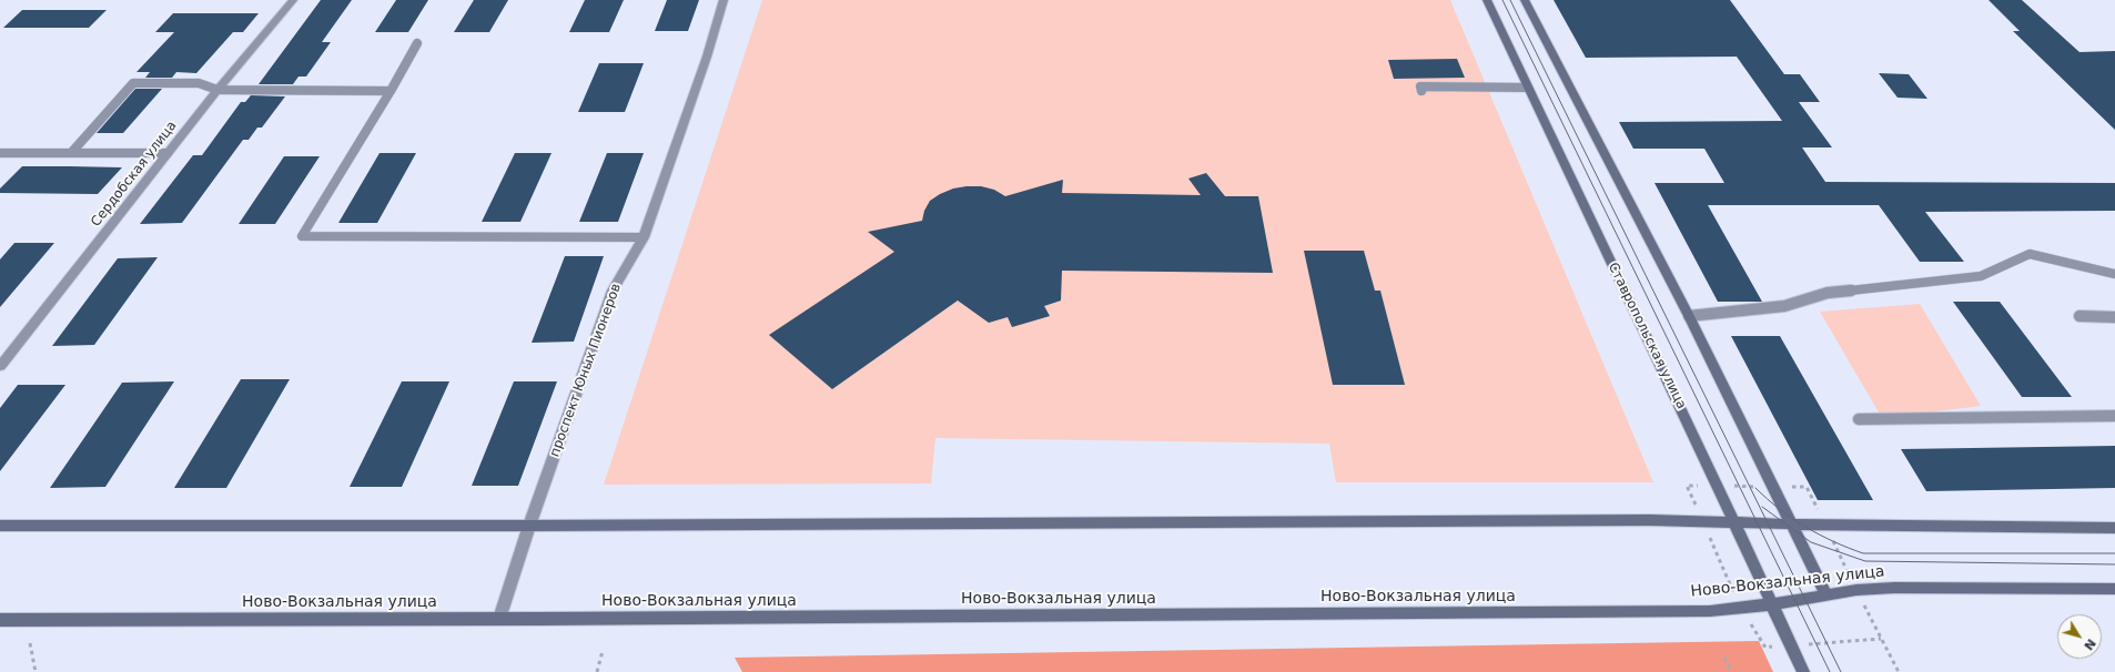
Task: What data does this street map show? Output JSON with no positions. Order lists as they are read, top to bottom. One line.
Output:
{"streets":{"main road":["Ставропольская улица","Ново-Вокзальная улица"],"street":["Сердобская улица","проспект Юных Пионеров"]},"crossings":[["Ставропольская улица","Ново-Вокзальная улица"],["проспект Юных Пионеров","Ново-Вокзальная улица"]],"north":"bottom right"}
